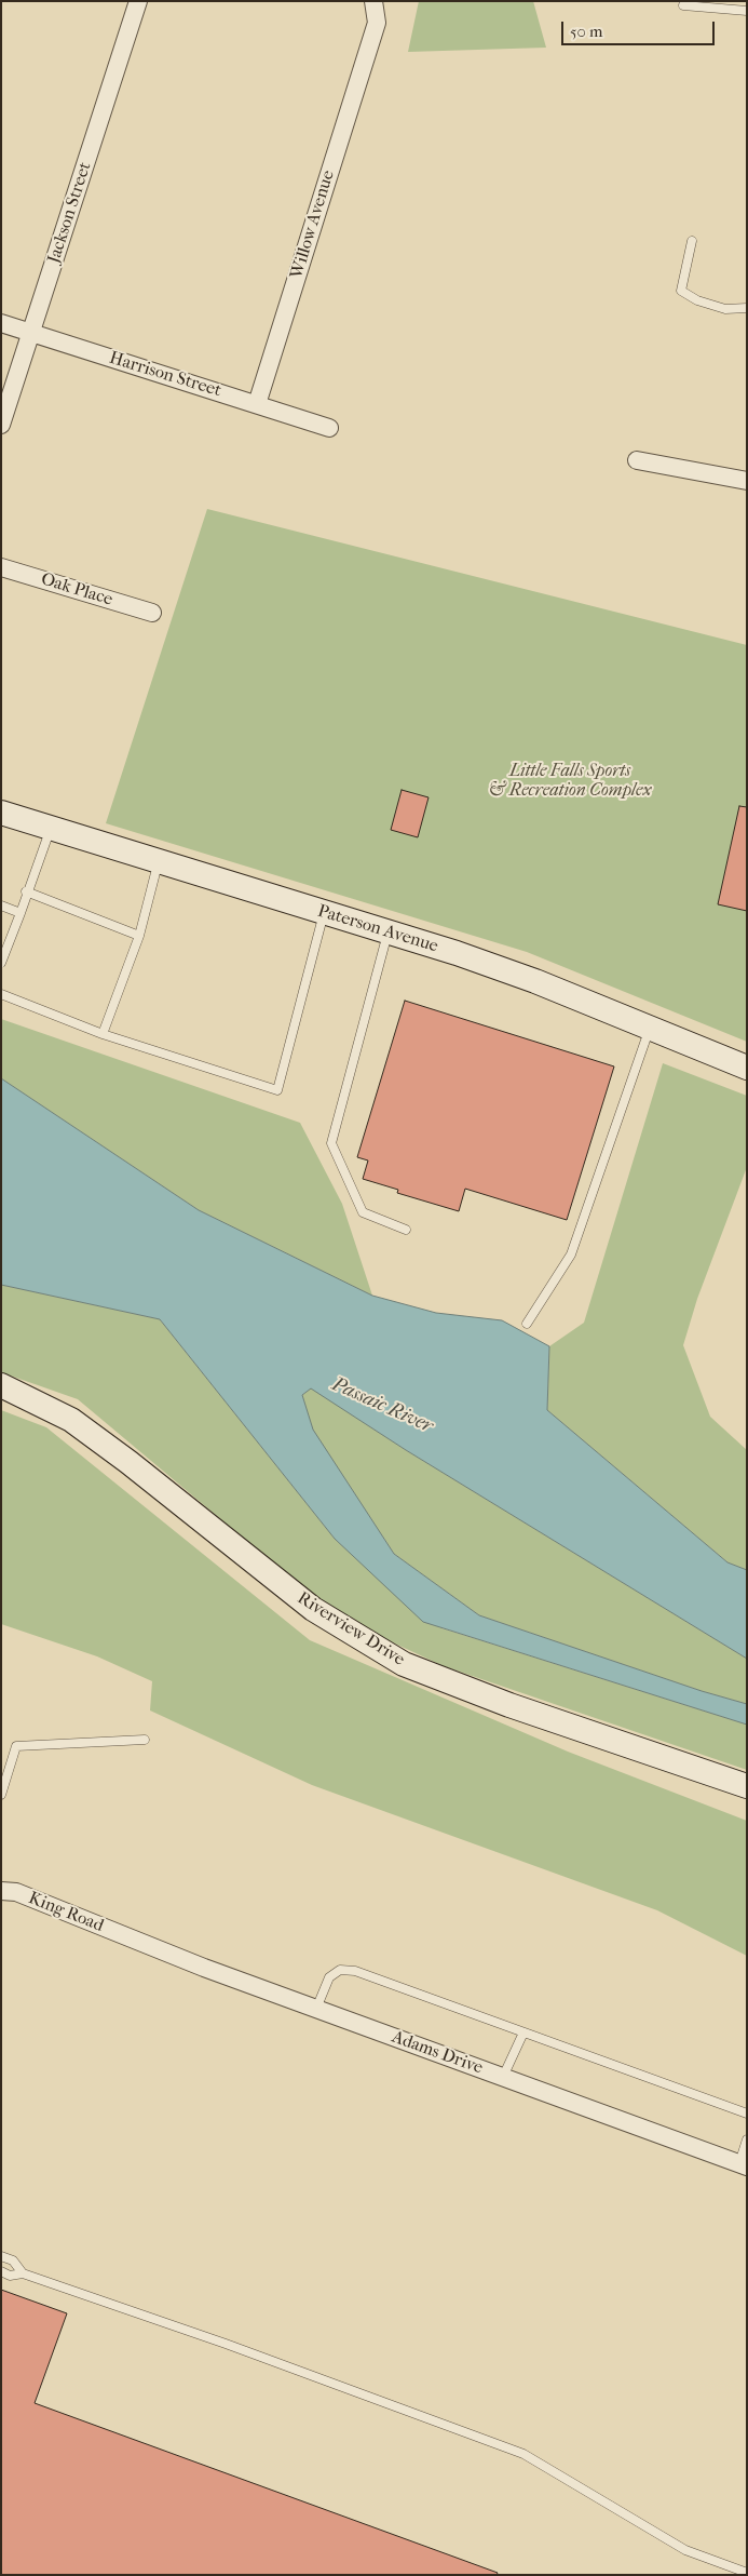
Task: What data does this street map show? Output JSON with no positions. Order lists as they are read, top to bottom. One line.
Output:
{"streets":{"street":["Jackson Street","Willow Avenue","Harrison Street","Oak Place","Paterson Avenue","Riverview Drive","King Road","Adams Drive"]},"crossings":[["Jackson Street","Harrison Street"],["Willow Avenue","Harrison Street"],["King Road","Adams Drive"]],"water":["Passaic River"],"parks":["Little Falls Sports & Recreation Complex"],"scale_bar":"50 m"}
